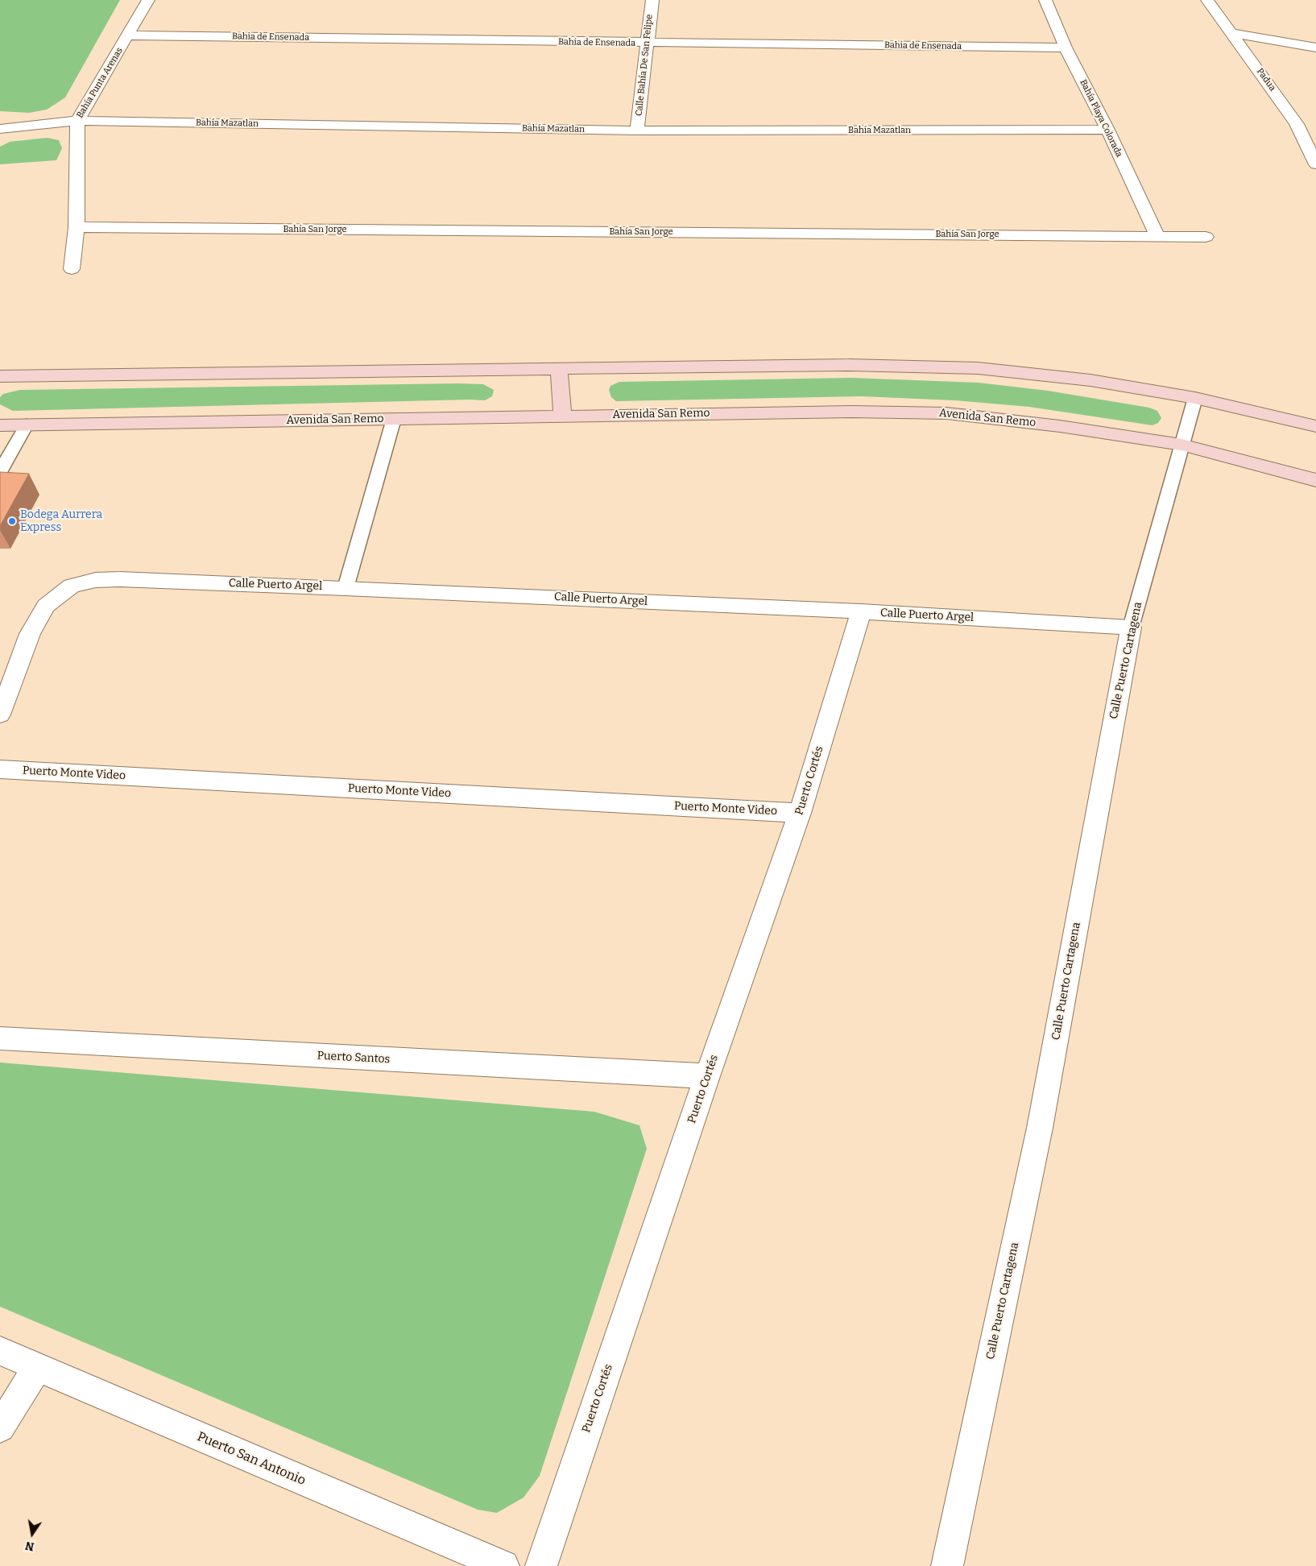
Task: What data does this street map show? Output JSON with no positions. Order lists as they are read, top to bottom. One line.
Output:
{"streets":{"street":["Bahia de Ensenada","Calle Bahía De San Felipe","Padua","Bahía Punta Arenas","Bahía Playa Colorada","Bahía Mazatlan","Bahía San Jorge","Avenida San Remo","Calle Puerto Argel","Calle Puerto Cartagena","Puerto Monte Video","Puerto Cortés","Puerto Santos","Puerto San Antonio"]},"crossings":[["Bahia de Ensenada","Calle Bahía De San Felipe"],["Bahia de Ensenada","Bahía Punta Arenas"],["Bahia de Ensenada","Bahía Playa Colorada"],["Calle Bahía De San Felipe","Bahía Mazatlan"],["Bahía Punta Arenas","Bahía Mazatlan"],["Bahía Punta Arenas","Bahía San Jorge"],["Bahía Playa Colorada","Bahía Mazatlan"],["Bahía Playa Colorada","Bahía San Jorge"],["Avenida San Remo","Calle Puerto Cartagena"],["Calle Puerto Argel","Calle Puerto Cartagena"],["Calle Puerto Argel","Puerto Cortés"],["Puerto Monte Video","Puerto Cortés"],["Puerto Cortés","Puerto Santos"]],"places":["Bodega Aurrera Express"],"north":"bottom"}
